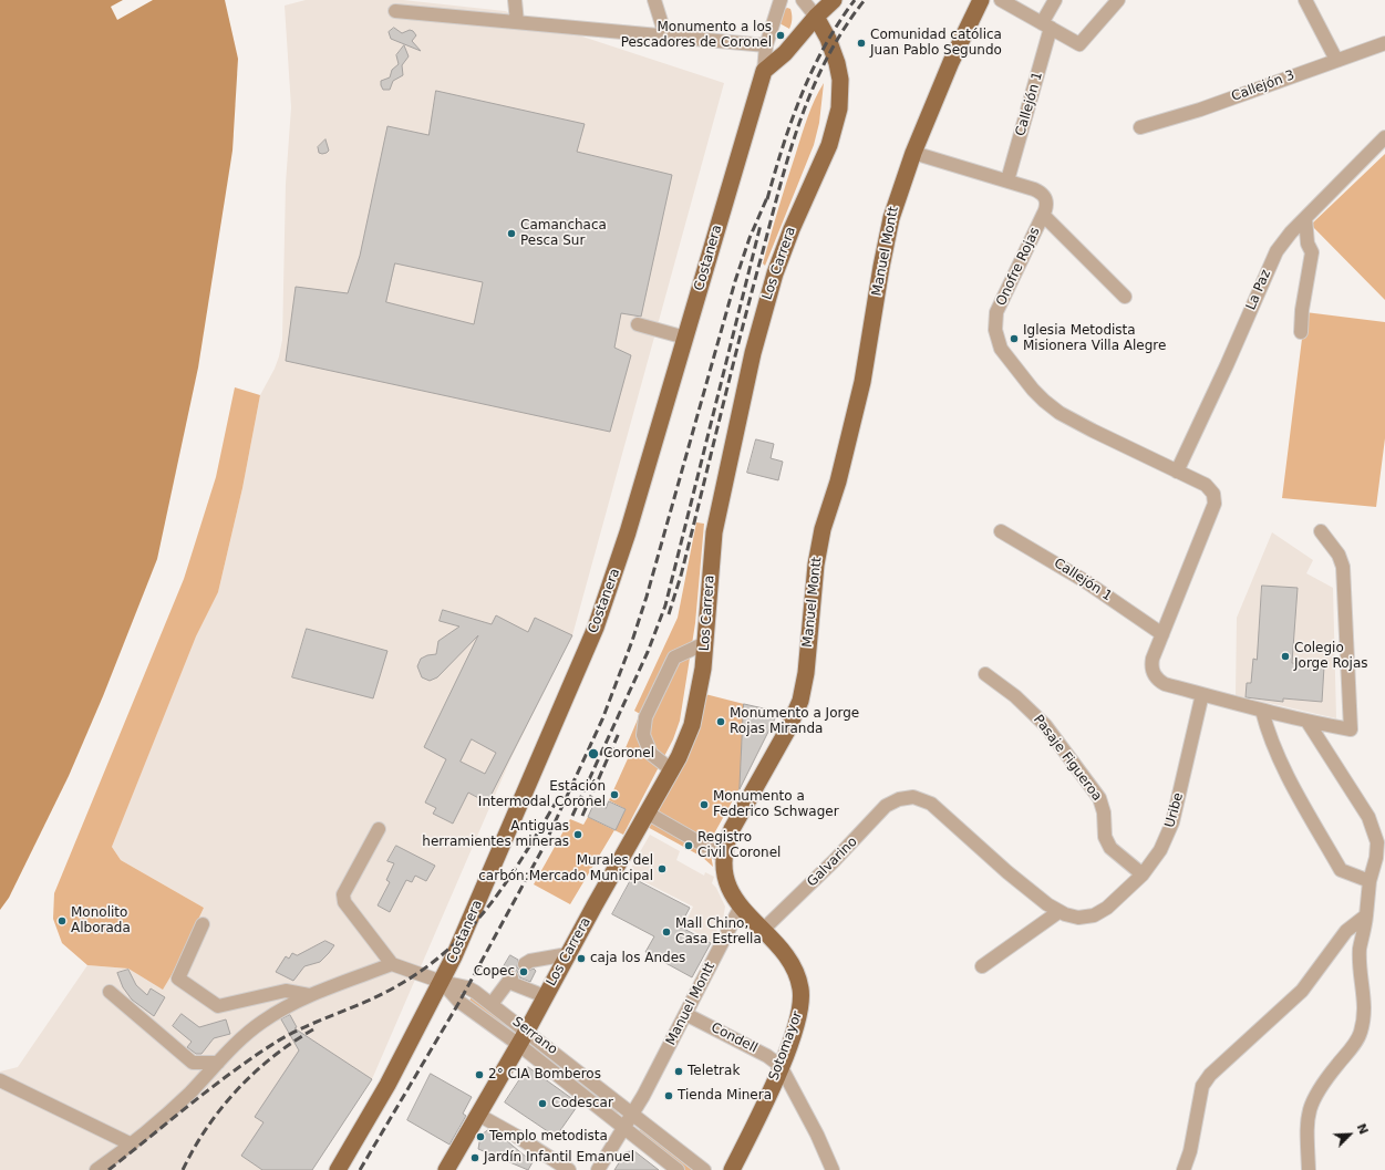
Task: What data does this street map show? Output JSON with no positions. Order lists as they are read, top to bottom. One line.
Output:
{"streets":{"main road":["Manuel Montt","Costanera","Los Carrera","Sotomayor"],"street":["Callejón 3","Callejón 1","Onofre Rojas","La Paz","Pasaje Figueroa","Uribe","Galvarino","Serrano","Condell"]},"crossings":[["Callejón 1","Onofre Rojas"],["Manuel Montt","Onofre Rojas"],["Manuel Montt","Serrano"],["Manuel Montt","Condell"],["Manuel Montt","Sotomayor"],["Costanera","Serrano"],["Los Carrera","Serrano"],["Onofre Rojas","La Paz"],["Pasaje Figueroa","Uribe"],["Uribe","Galvarino"],["Galvarino","Sotomayor"],["Condell","Sotomayor"]],"places":["Monumento a los Pescadores de Coronel","Comunidad católica Juan Pablo Segundo","Camanchaca Pesca Sur","Iglesia Metodista Misionera Villa Alegre","Colegio Jorge Rojas","Monumento a Jorge Rojas Miranda","Coronel","Estación Intermodal Coronel","Monumento a Federico Schwager","Antiguas herramientes mineras","Registro Civil Coronel","Murales del carbón:Mercado Municipal","Monolito Alborada","Mall Chino, Casa Estrella","caja los Andes","Copec","Teletrak","2° CIA Bomberos","Tienda Minera","Codescar","Templo metodista","Jardín Infantil Emanuel"],"north":"top right"}
